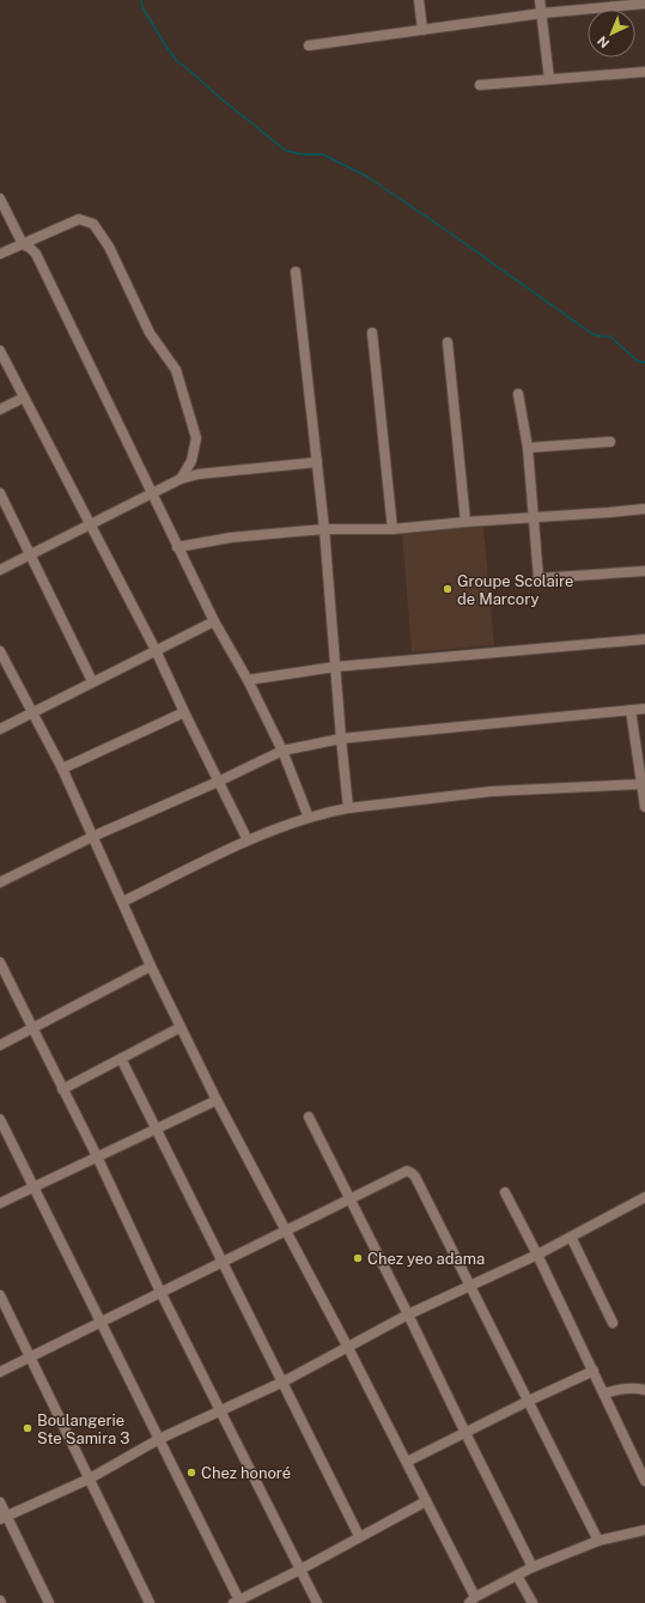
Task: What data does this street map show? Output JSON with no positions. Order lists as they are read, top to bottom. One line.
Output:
{"places":["Groupe Scolaire de Marcory","Chez yeo adama","Boulangerie Ste Samira 3","Chez honoré"],"north":"bottom left"}
